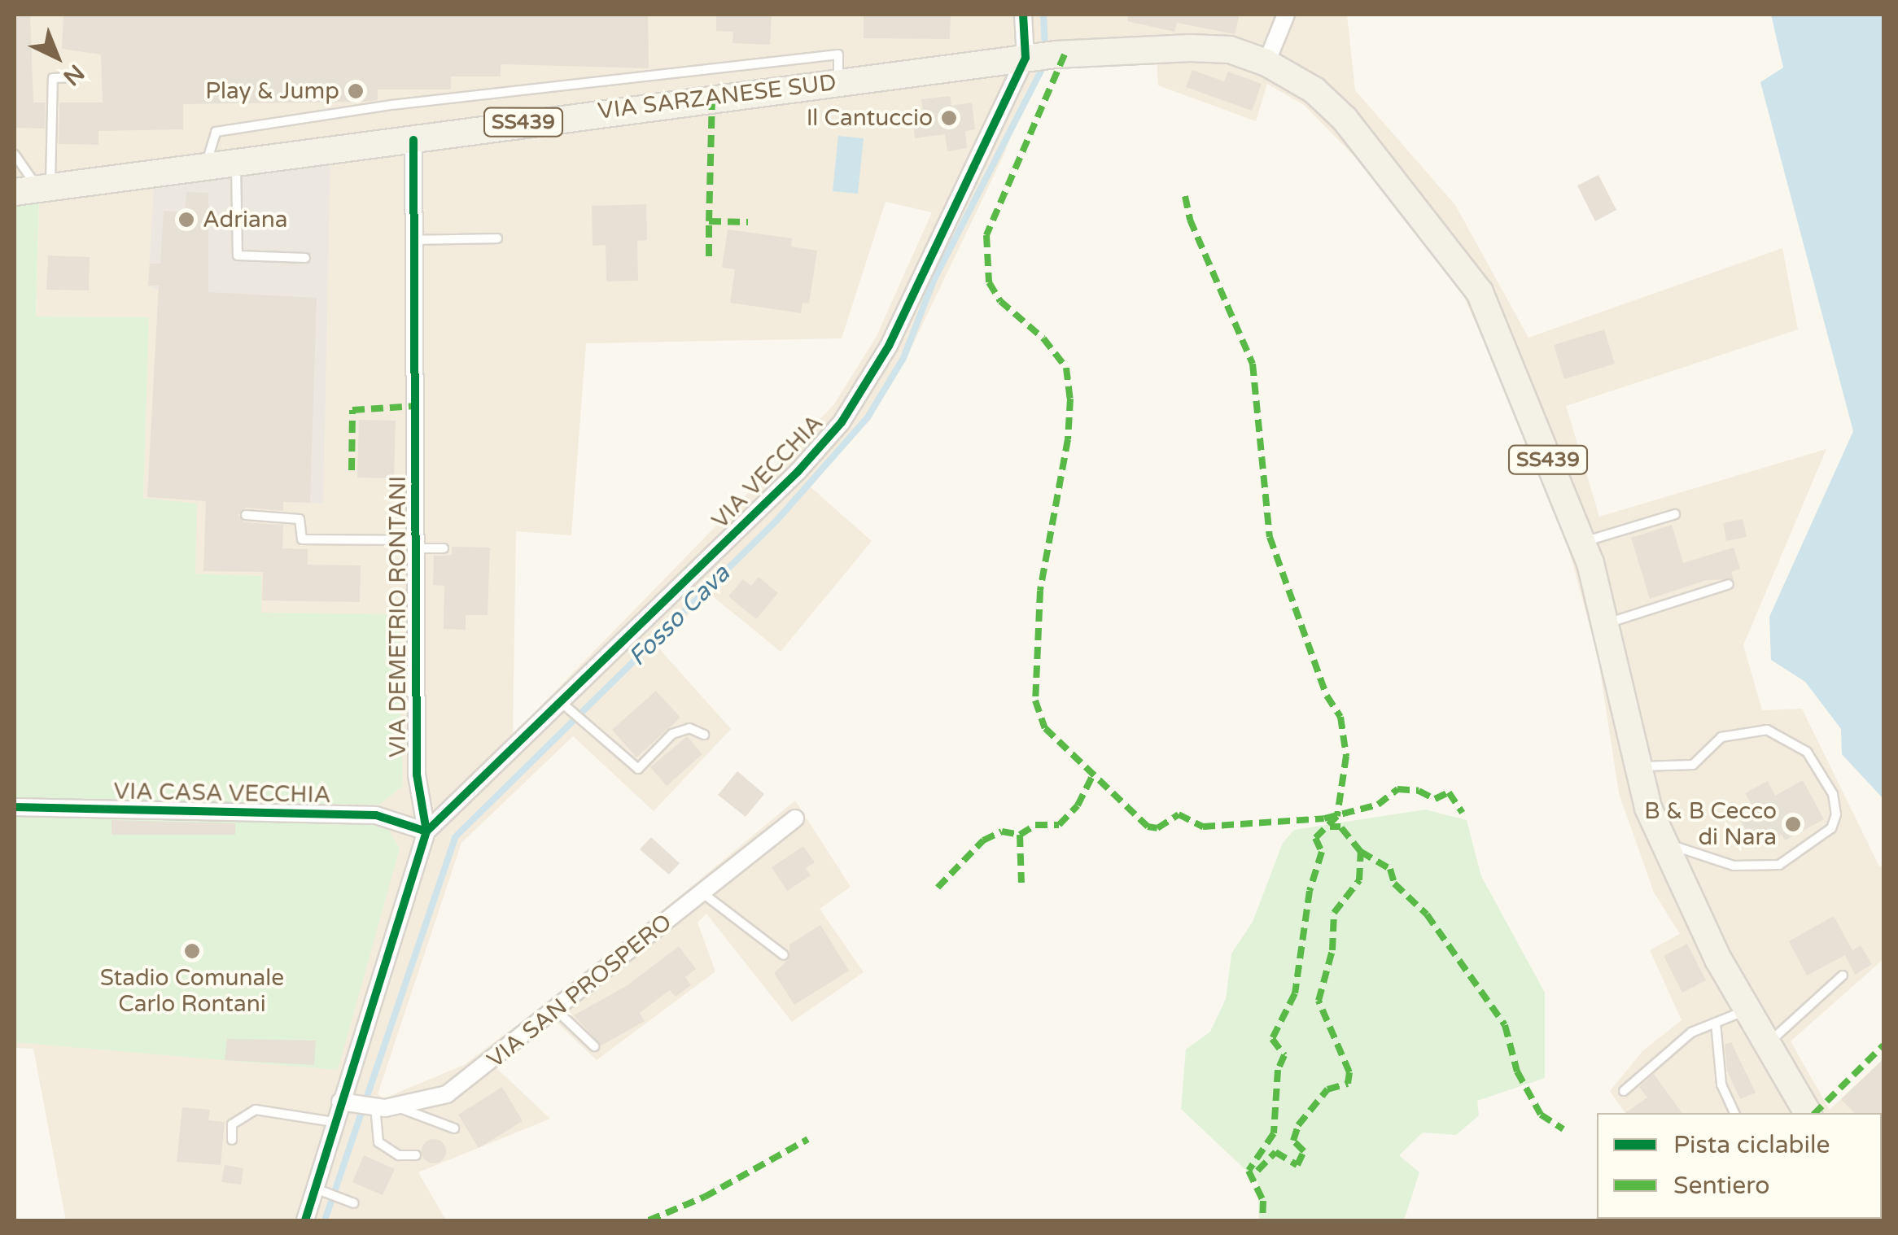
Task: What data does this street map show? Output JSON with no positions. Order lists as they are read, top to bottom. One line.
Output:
{"streets":{"main road":["VIA SARZANESE SUD","SS439"],"street":["VIA VECCHIA","VIA DEMETRIO RONTANI","VIA CASA VECCHIA","VIA SAN PROSPERO"]},"crossings":[["VIA SARZANESE SUD","SS439"],["VIA SARZANESE SUD","VIA VECCHIA"],["VIA SARZANESE SUD","VIA DEMETRIO RONTANI"],["SS439","VIA VECCHIA"],["VIA VECCHIA","VIA DEMETRIO RONTANI"],["VIA VECCHIA","VIA CASA VECCHIA"],["VIA DEMETRIO RONTANI","VIA CASA VECCHIA"],["VIA DEMETRIO RONTANI","VIA SAN PROSPERO"]],"water":["Fosso Cava"],"places":["Play & Jump","Il Cantuccio","Adriana","B & B Cecco di Nara","Stadio Comunale Carlo Rontani"],"legend":["Pista ciclabile","Sentiero"],"north":"bottom right"}
